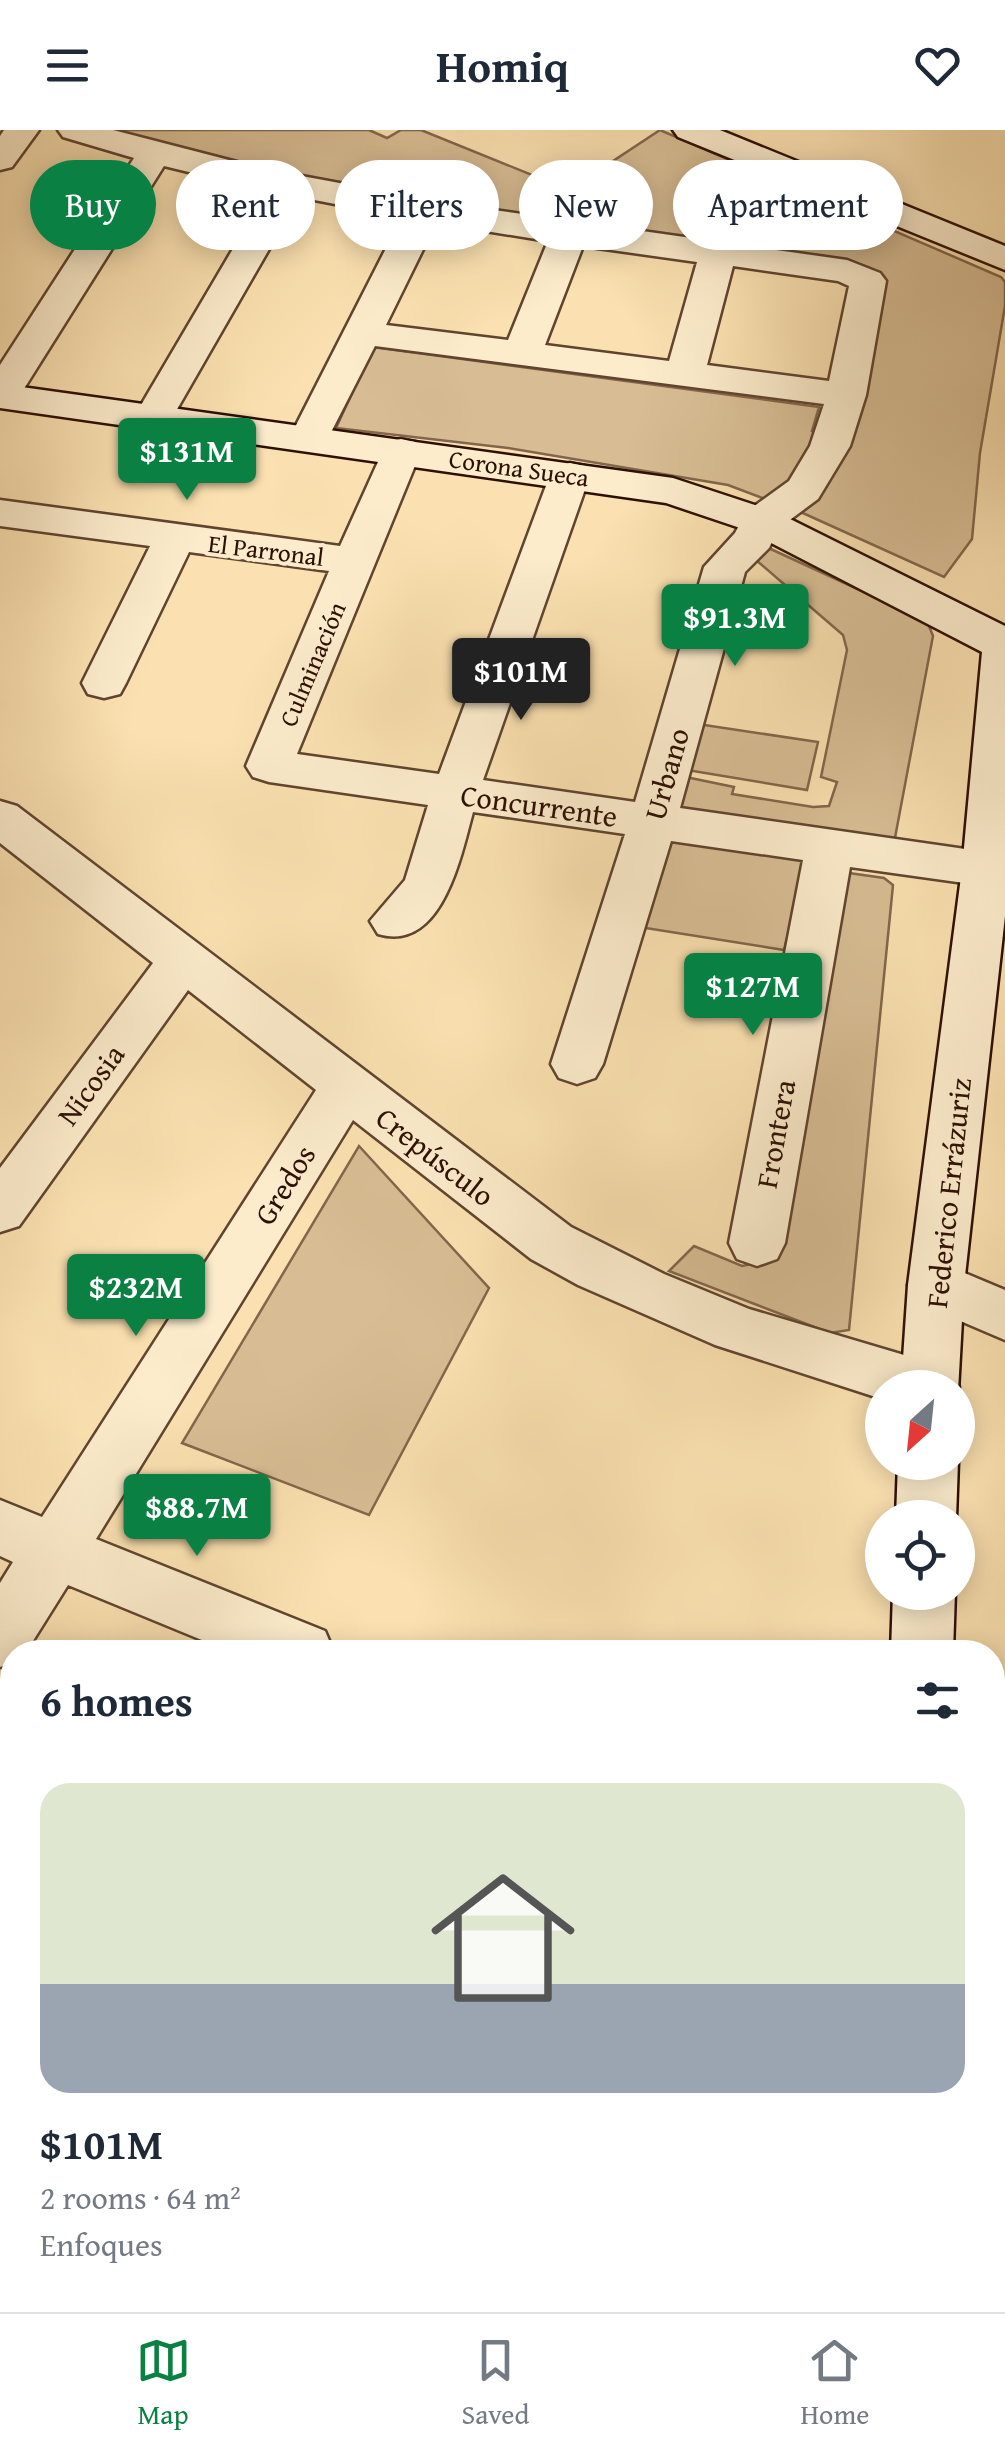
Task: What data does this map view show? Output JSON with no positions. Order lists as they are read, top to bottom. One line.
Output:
{"streets":{"street":["Corona Sueca","El Parronal","Culminación","Urbano","Concurrente","Nicosia","Frontera","Crepúsculo","Gredos","Federico Errázuriz"]},"crossings":[["Corona Sueca","Culminación"],["Corona Sueca","Urbano"],["Corona Sueca","Federico Errázuriz"],["El Parronal","Culminación"],["Culminación","Concurrente"],["Urbano","Concurrente"],["Concurrente","Frontera"],["Concurrente","Federico Errázuriz"],["Nicosia","Crepúsculo"],["Crepúsculo","Gredos"]],"north":"bottom left","page":{"header":"Homiq","chip":["Buy","Rent","Filters","New","Apartment"],"price":["$131M","$91.3M","$101M","$127M","$232M","$88.7M"],"heading":"6 homes","list":[{"name":"$101M","note":"2 rooms · 64 m² · Enfoques"}],"tabs":["Map","Saved","Home"]}}
